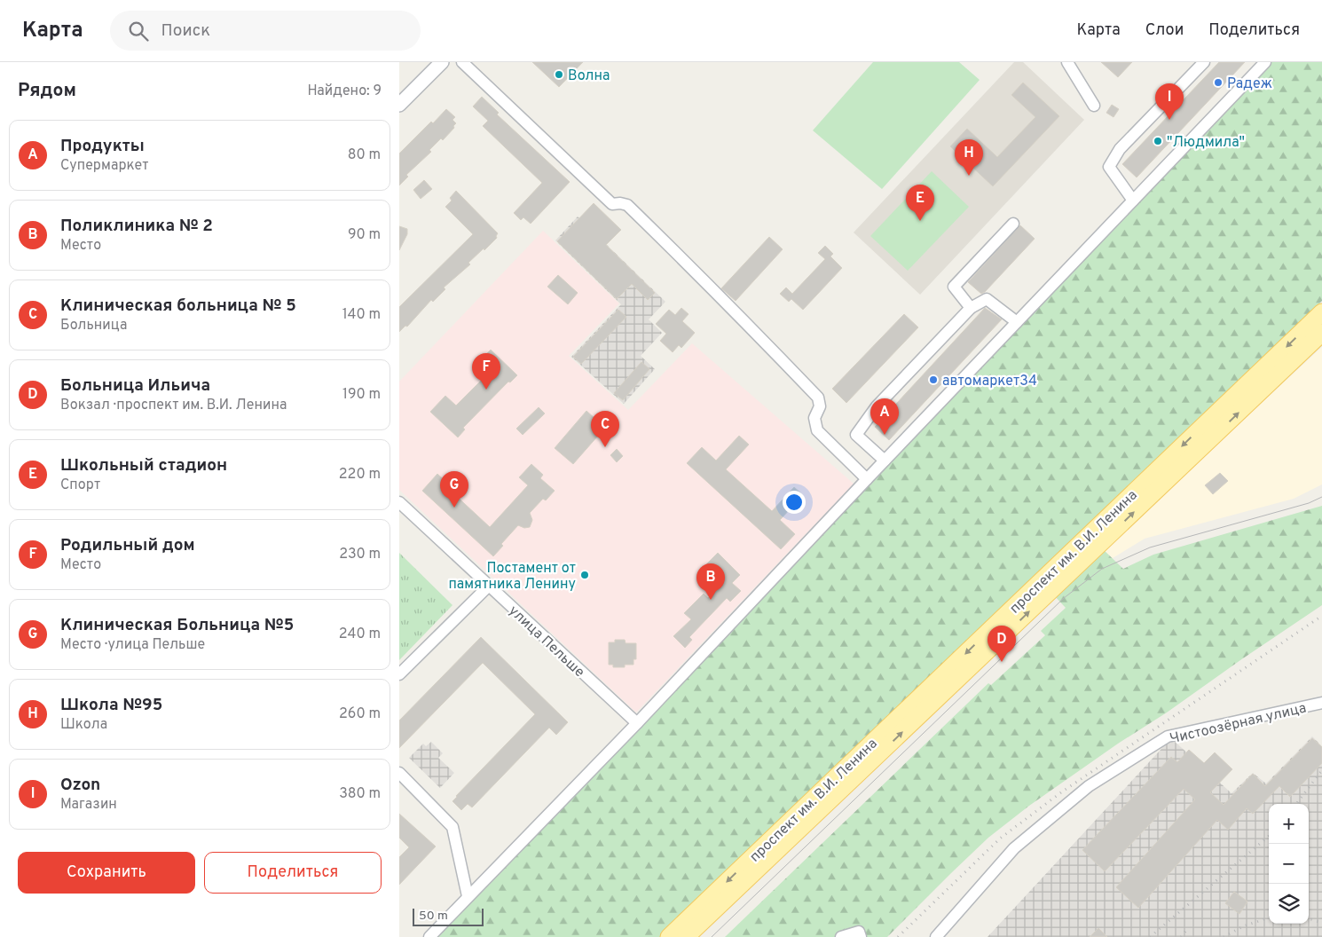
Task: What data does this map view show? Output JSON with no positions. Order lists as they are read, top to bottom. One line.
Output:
{"streets":{"main road":["проспект им. В.И. Ленина"],"street":["улица Пельше","Чистоозёрная улица"]},"places":["Волна","Радеж","\"Людмила\"","автомаркет34","Постамент от памятника Ленину"],"scale_bar":"50 m","page":{"header":"Карта","search":"Поиск","nav":["Карта","Слои","Поделиться"],"heading":["Рядом","Найдено: 9"],"pins":["I","H","E","F","A","C","G","B","D"],"list":[{"mark":"A","name":"Продукты","note":"Супермаркет","value":"80 m"},{"mark":"B","name":"Поликлиника № 2","note":"Место","value":"90 m"},{"mark":"C","name":"Клиническая больница № 5","note":"Больница","value":"140 m"},{"mark":"D","name":"Больница Ильича","note":"Вокзал · проспект им. В.И. Ленина","value":"190 m"},{"mark":"E","name":"Школьный стадион","note":"Спорт","value":"220 m"},{"mark":"F","name":"Родильный дом","note":"Место","value":"230 m"},{"mark":"G","name":"Клиническая Больница №5","note":"Место · улица Пельше","value":"240 m"},{"mark":"H","name":"Школа №95","note":"Школа","value":"260 m"},{"mark":"I","name":"Ozon","note":"Магазин","value":"380 m"}],"map_buttons":["+","−"],"buttons":["Сохранить","Поделиться"],"scale":"50 m"}}
